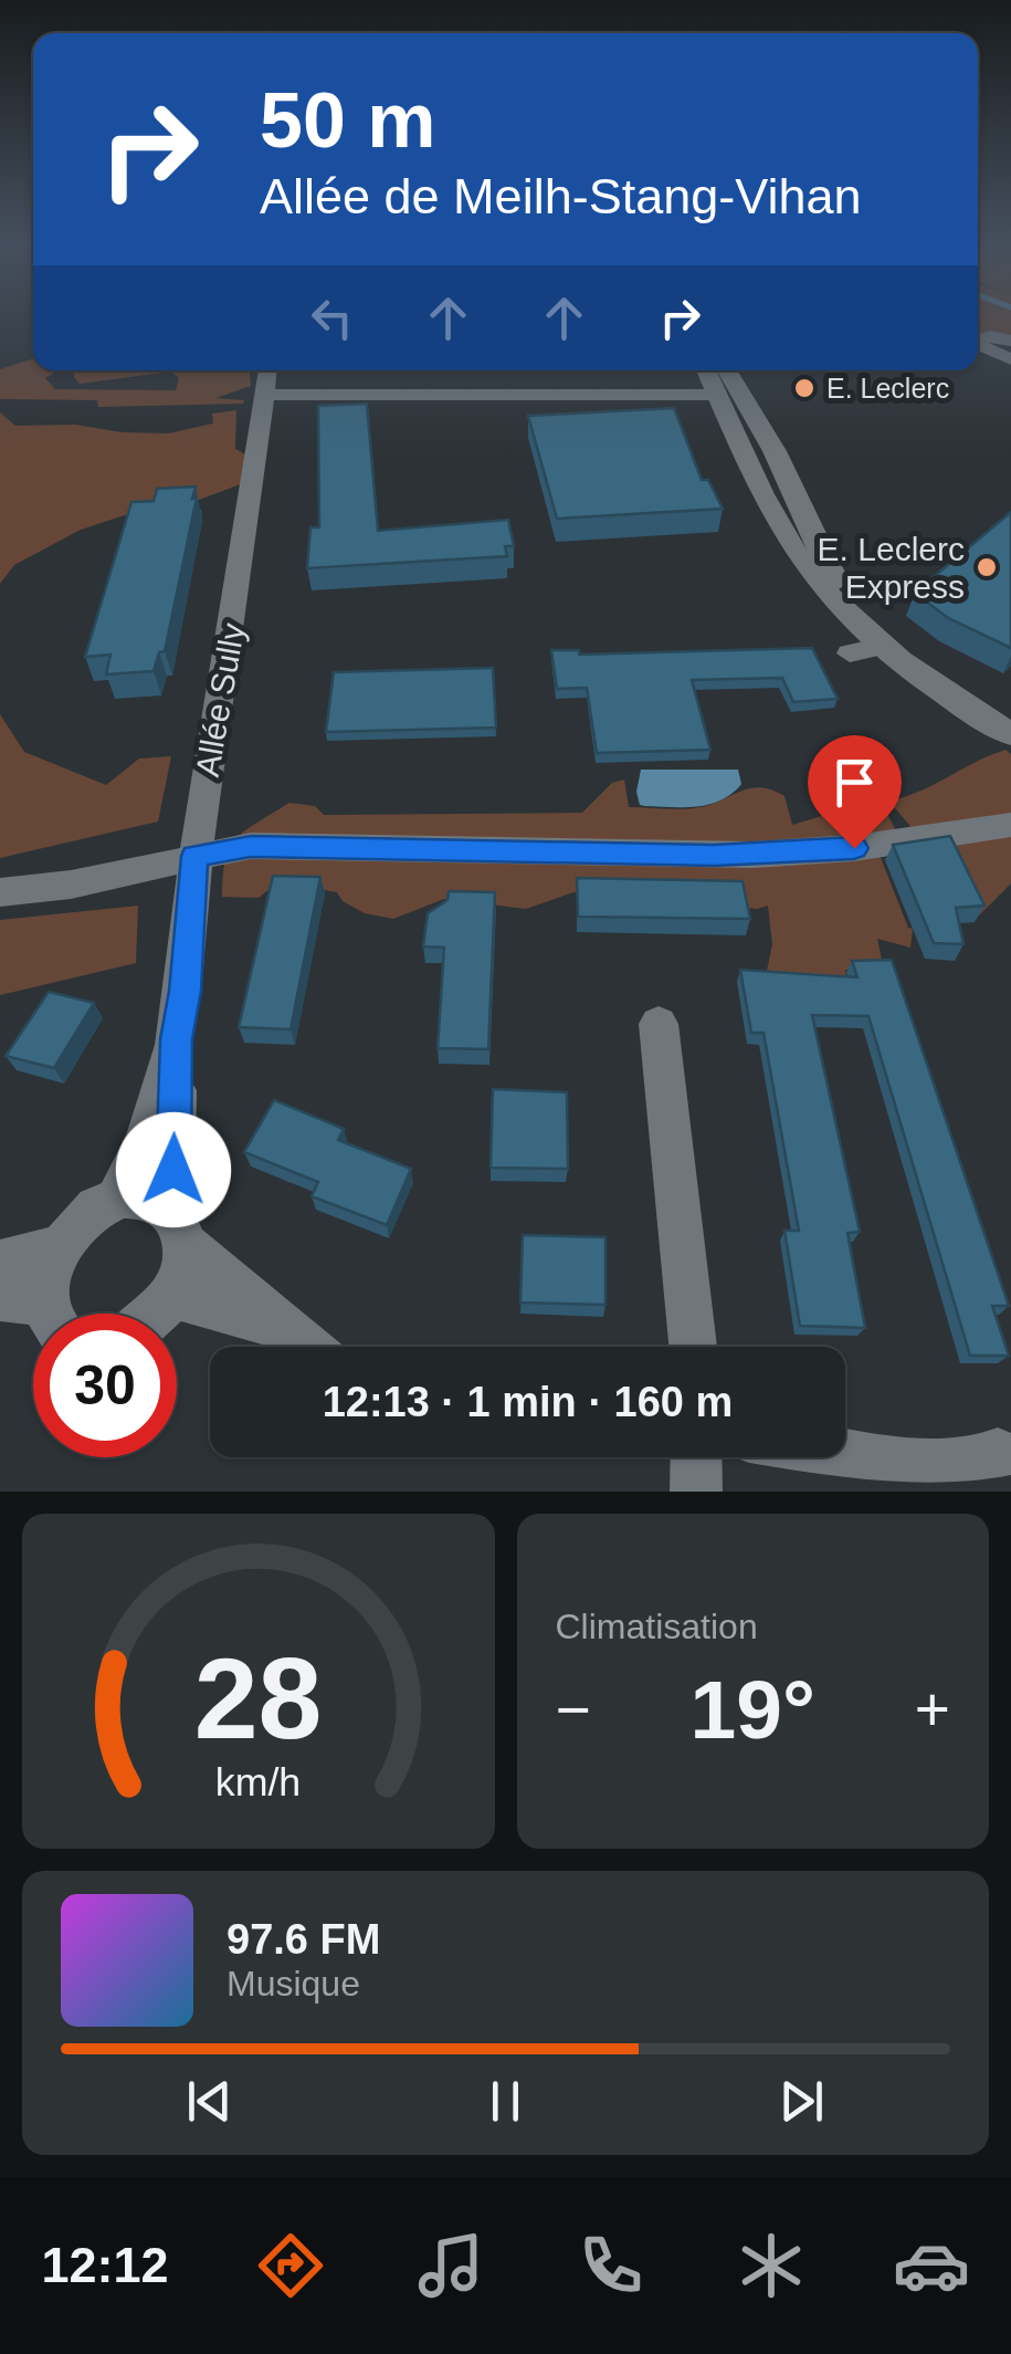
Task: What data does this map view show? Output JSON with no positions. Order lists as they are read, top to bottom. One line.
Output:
{"streets":{"street":["Allée Sully"]},"places":["E. Leclerc","E. Leclerc Express"],"page":{"turn":["50 m","Allée de Meilh-Stang-Vihan"],"limit":"30","trip":"12:13 · 1 min · 160 m","tile":"Climatisation","heat":["−","19°","+"],"song":["97.6 FM","Musique"],"tabs":"12:12","gauge":["28","km/h"]}}
